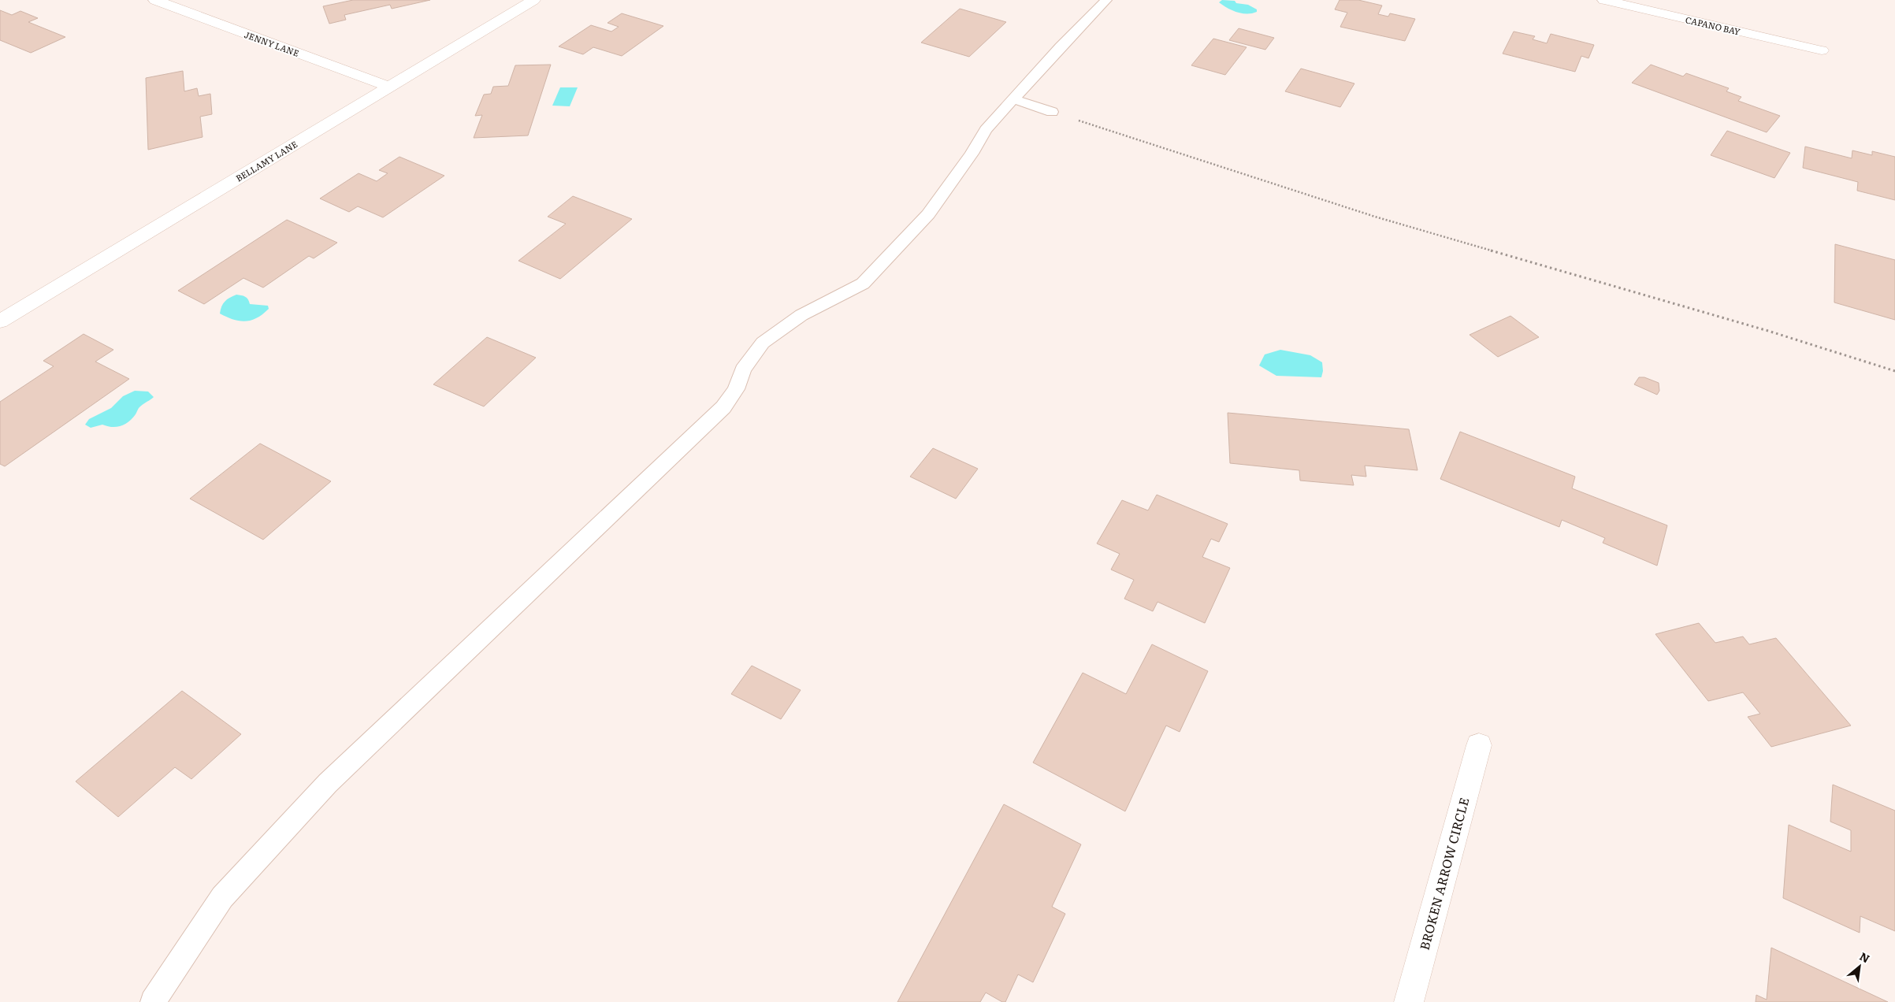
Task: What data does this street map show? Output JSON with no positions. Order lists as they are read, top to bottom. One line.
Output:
{"streets":{"street":["CAPANO BAY","JENNY LANE","BELLAMY LANE","BROKEN ARROW CIRCLE"]},"crossings":[["JENNY LANE","BELLAMY LANE"]],"north":"top right"}
